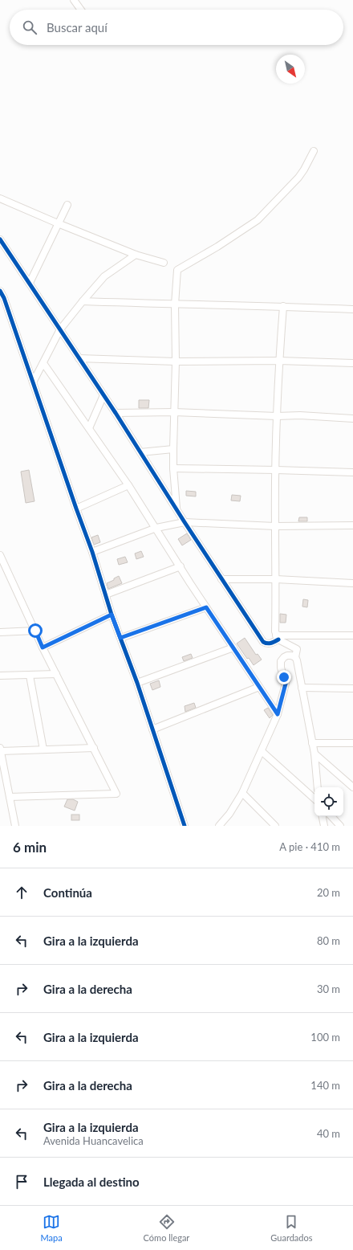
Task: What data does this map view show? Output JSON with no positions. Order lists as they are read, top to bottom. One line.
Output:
{"north":"bottom right","page":{"search":"Buscar aquí","heading":["6 min","A pie · 410 m"],"list":[["Continúa","20 m"],["Gira a la izquierda","80 m"],["Gira a la derecha","30 m"],["Gira a la izquierda","100 m"],["Gira a la derecha","140 m"],["Gira a la izquierda","Avenida Huancavelica","40 m"],"Llegada al destino"],"nav":["Mapa","Cómo llegar","Guardados"]}}
